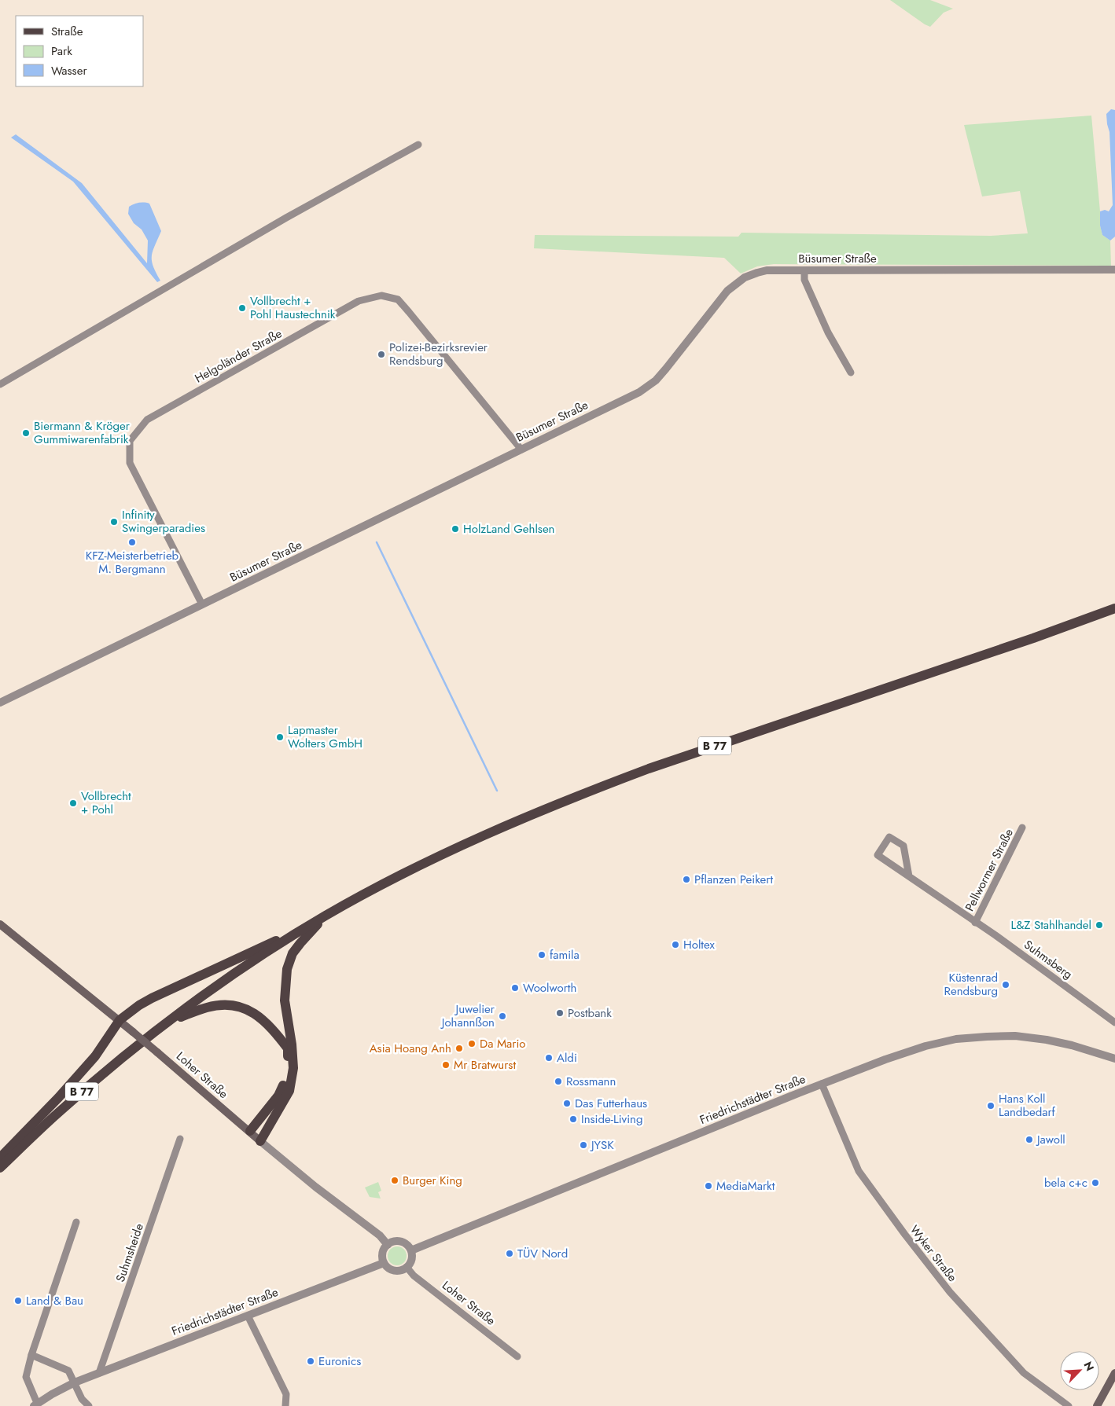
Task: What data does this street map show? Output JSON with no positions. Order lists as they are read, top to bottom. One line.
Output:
{"streets":{"main road":["B 77","Loher Straße"],"street":["Büsumer Straße","Helgoländer Straße","Pellwormer Straße","Suhmsberg","Friedrichstädter Straße","Suhmsheide","Wyker Straße"]},"crossings":[["Büsumer Straße","Helgoländer Straße"],["Pellwormer Straße","Suhmsberg"],["Loher Straße","Friedrichstädter Straße"],["Friedrichstädter Straße","Suhmsheide"],["Friedrichstädter Straße","Wyker Straße"]],"places":["Vollbrecht + Pohl Haustechnik","Polizei-Bezirksrevier Rendsburg","Biermann & Kröger Gummiwarenfabrik","Infinity Swingerparadies","HolzLand Gehlsen","KFZ-Meisterbetrieb M. Bergmann","Lapmaster Wolters GmbH","Vollbrecht + Pohl","Pflanzen Peikert","L&Z Stahlhandel","Holtex","famila","Küstenrad Rendsburg","Woolworth","Postbank","Juwelier Johannßon","Da Mario","Asia Hoang Anh","Aldi","Mr Bratwurst","Rossmann","Das Futterhaus","Hans Koll Landbedarf","Inside-Living","Jawoll","JYSK","Burger King","bela c+c","MediaMarkt","TÜV Nord","Land & Bau","Euronics"],"legend":["Straße","Park","Wasser"],"north":"top right"}
